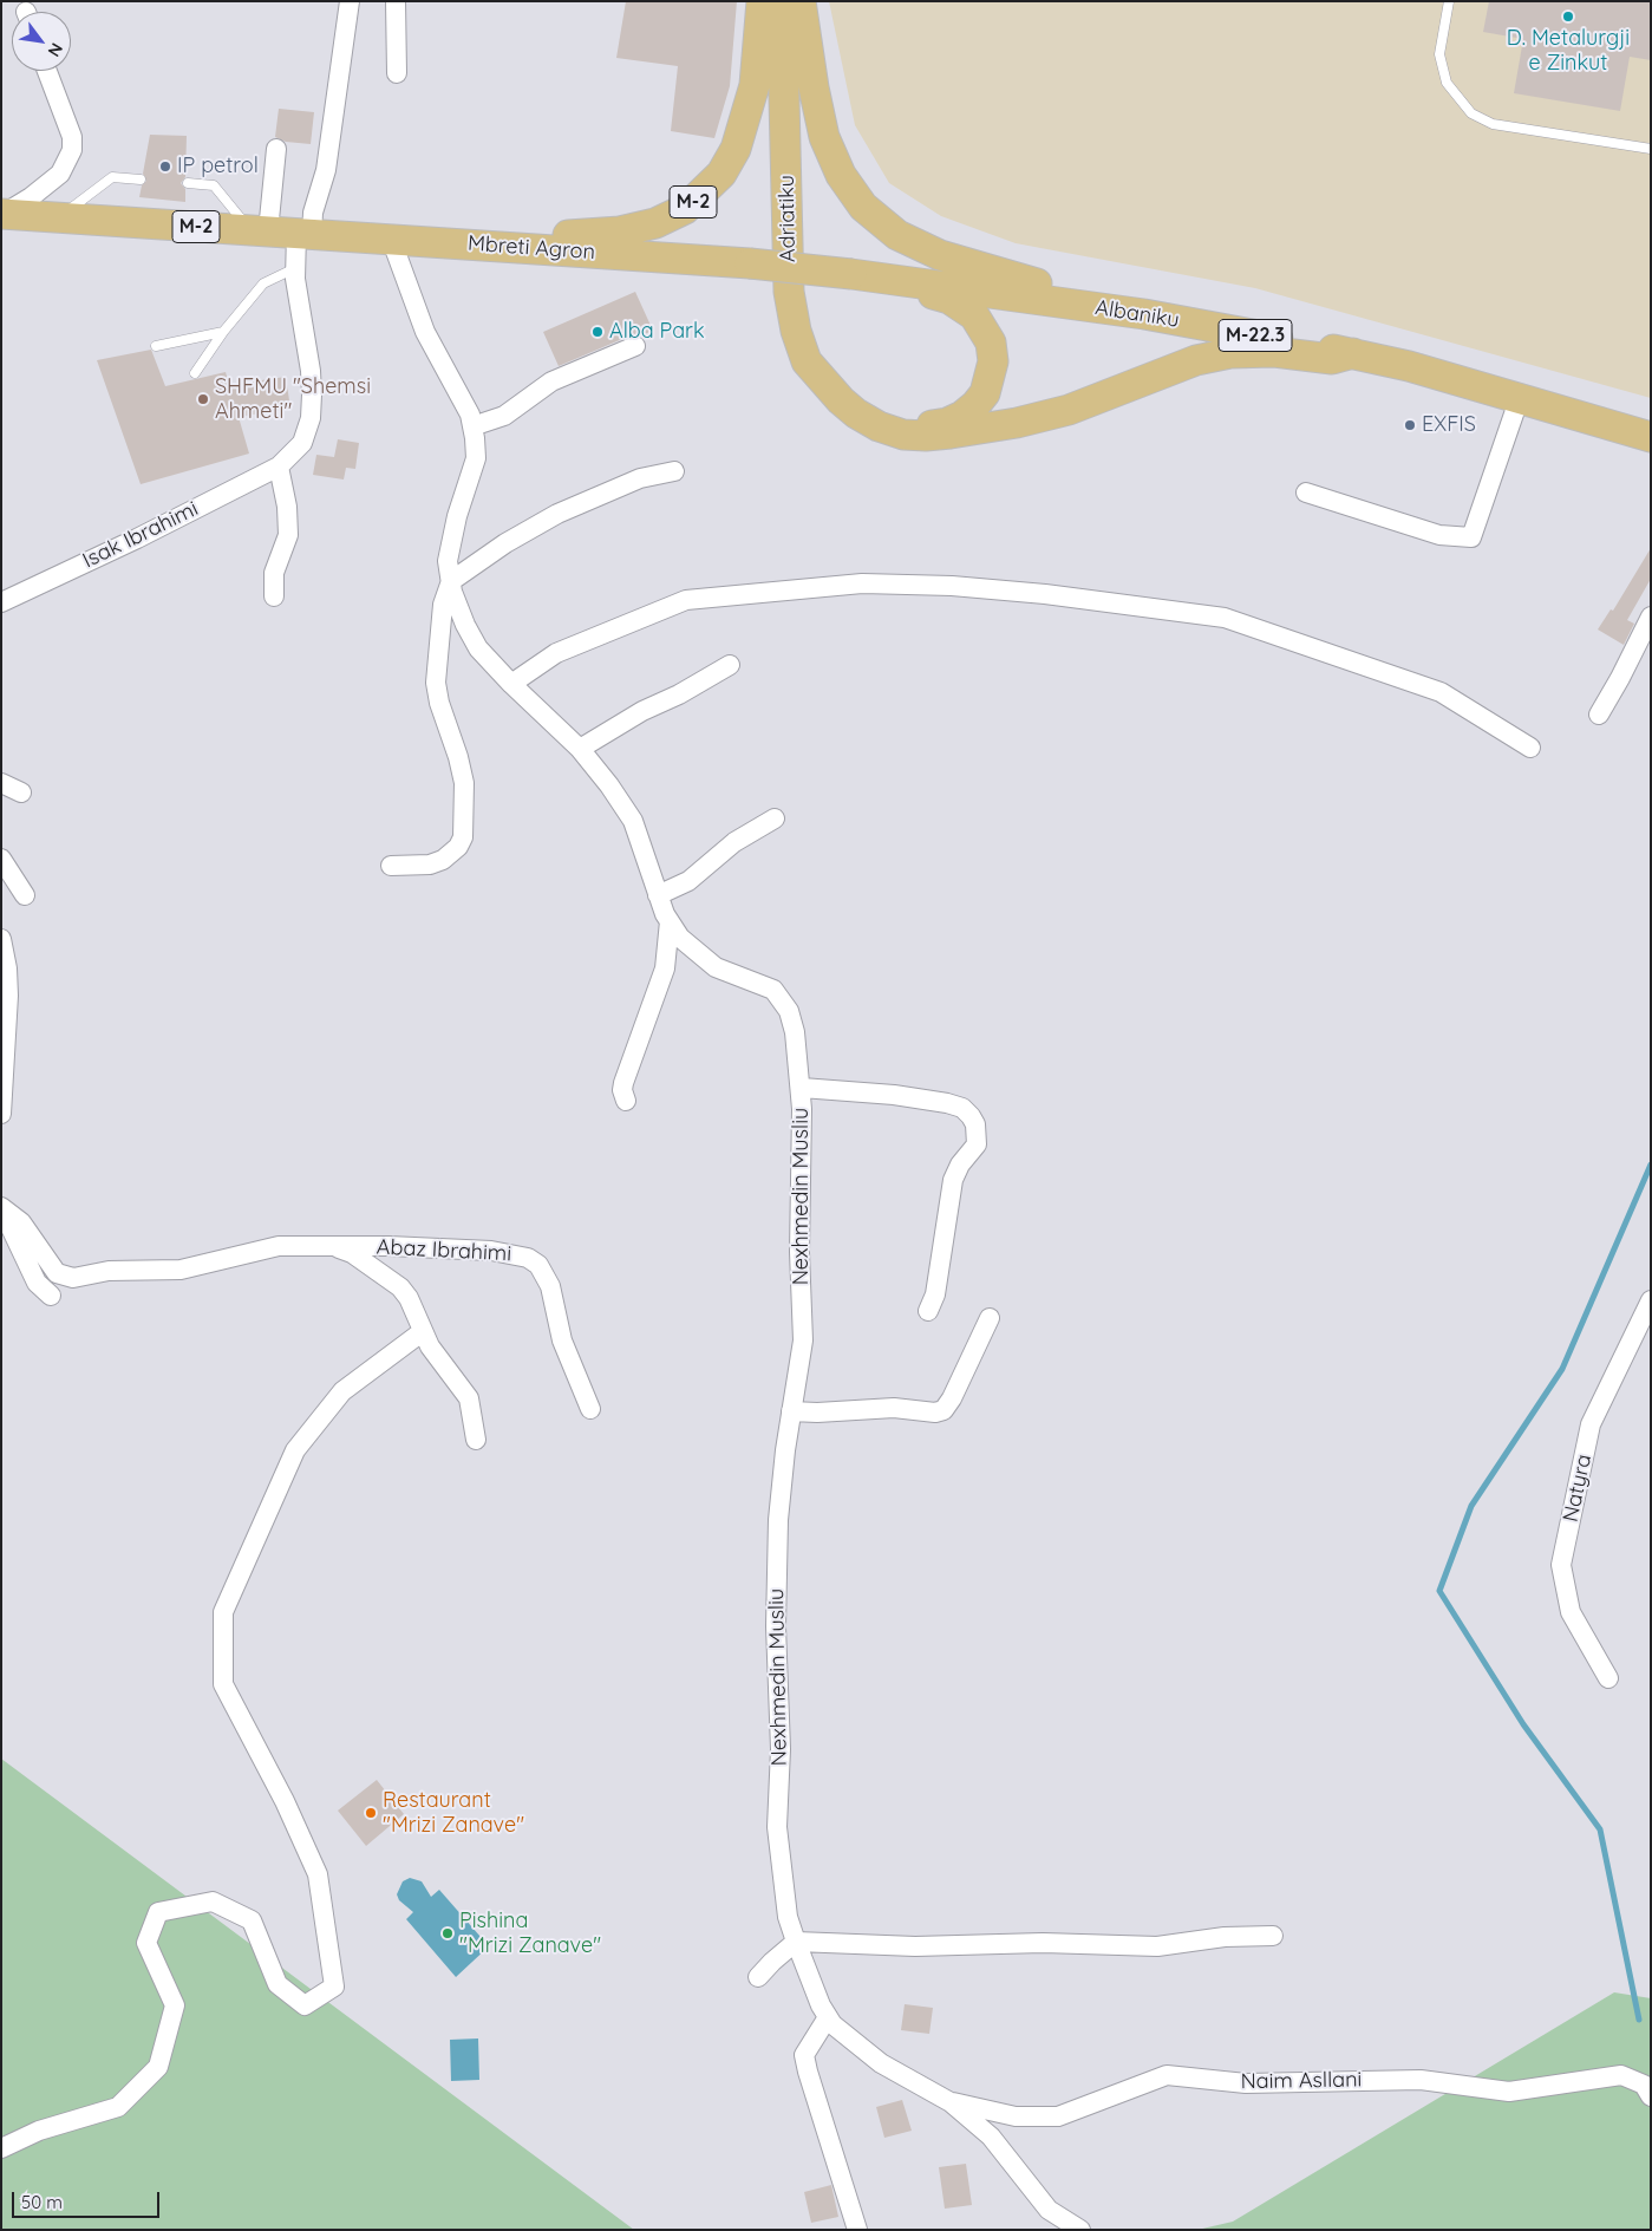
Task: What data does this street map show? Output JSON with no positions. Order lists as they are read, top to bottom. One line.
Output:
{"streets":{"main road":["M-2","Adriatiku","Mbreti Agron","Albaniku","M-22.3"],"street":["Isak Ibrahimi","Nexhmedin Musliu","Abaz Ibrahimi","Natyra","Naim Asllani"]},"crossings":[["M-2","Adriatiku"],["M-2","Mbreti Agron"],["M-2","Albaniku"],["Adriatiku","Albaniku"],["Mbreti Agron","Albaniku"],["Mbreti Agron","Isak Ibrahimi"],["Mbreti Agron","Nexhmedin Musliu"],["Nexhmedin Musliu","Naim Asllani"]],"places":["D. Metalurgji e Zinkut","IP petrol","Alba Park","SHFMU \"Shemsi Ahmeti\"","EXFIS","Restaurant \"Mrizi Zanave\"","Pishina \"Mrizi Zanave\""],"scale_bar":"50 m","north":"bottom right"}
